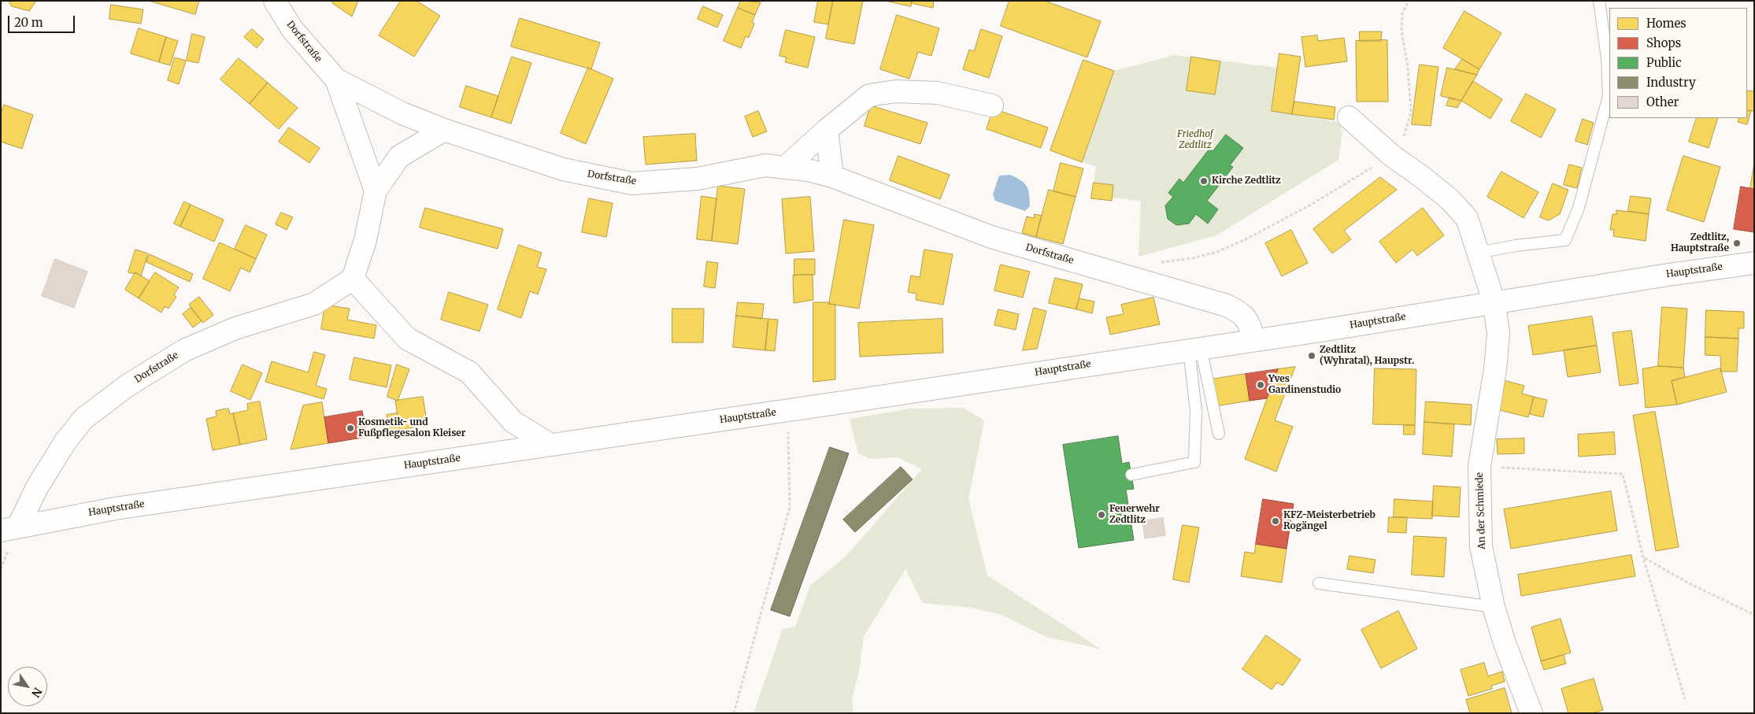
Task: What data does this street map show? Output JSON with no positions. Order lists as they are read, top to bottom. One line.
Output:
{"streets":{"street":["Dorfstraße","Hauptstraße","An der Schmiede"]},"crossings":[["Dorfstraße","Hauptstraße"],["Hauptstraße","An der Schmiede"]],"parks":["Friedhof Zedtlitz"],"places":["Kirche Zedtlitz","Zedtlitz, Hauptstraße","Zedtlitz (Wyhratal), Haupstr.","Yves Gardinenstudio","Kosmetik- und Fußpflegesalon Kleiser","Feuerwehr Zedtlitz","KFZ-Meisterbetrieb Rogängel"],"legend":["Homes","Shops","Public","Industry","Other"],"scale_bar":"20 m","north":"bottom right"}
